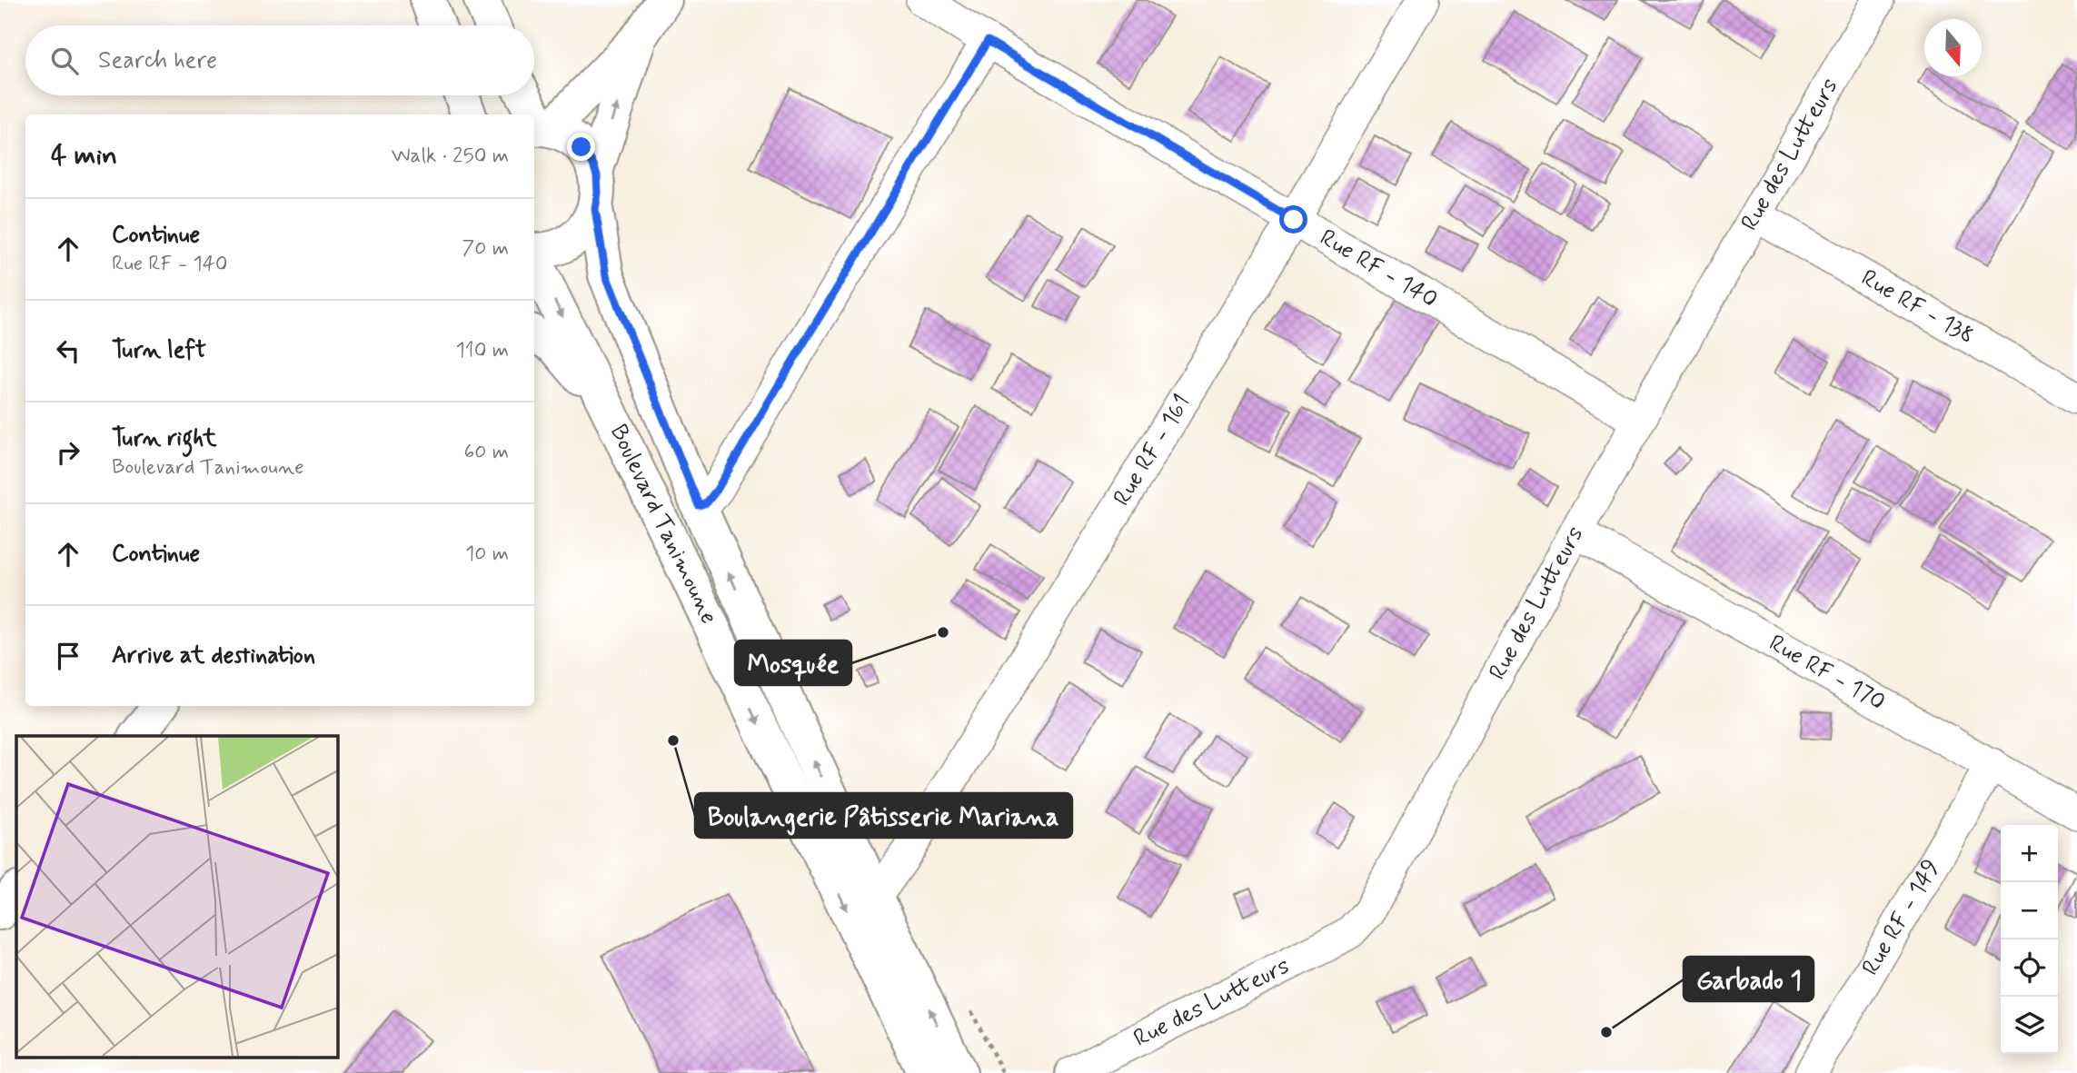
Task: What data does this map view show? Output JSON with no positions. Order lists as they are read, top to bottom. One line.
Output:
{"streets":{"main road":["Boulevard Tanimoune"],"street":["Rue des Lutteurs","Rue RF - 140","Rue RF - 138","Rue RF - 161","Rue RF - 170","Rue RF - 149"]},"crossings":[["Rue des Lutteurs","Rue RF - 140"],["Rue des Lutteurs","Rue RF - 138"],["Rue des Lutteurs","Rue RF - 170"],["Rue RF - 140","Rue RF - 161"],["Rue RF - 161","Boulevard Tanimoune"],["Rue RF - 170","Rue RF - 149"]],"places":["Mosquée","Boulangerie Pâtisserie Mariana","Garbado 1"],"north":"bottom","page":{"search":"Search here","heading":["4 min","Walk · 250 m"],"list":[["Continue","Rue RF - 140","70 m"],["Turn left","110 m"],["Turn right","Boulevard Tanimoune","60 m"],["Continue","10 m"],"Arrive at destination"],"map_buttons":["+","−"]}}
